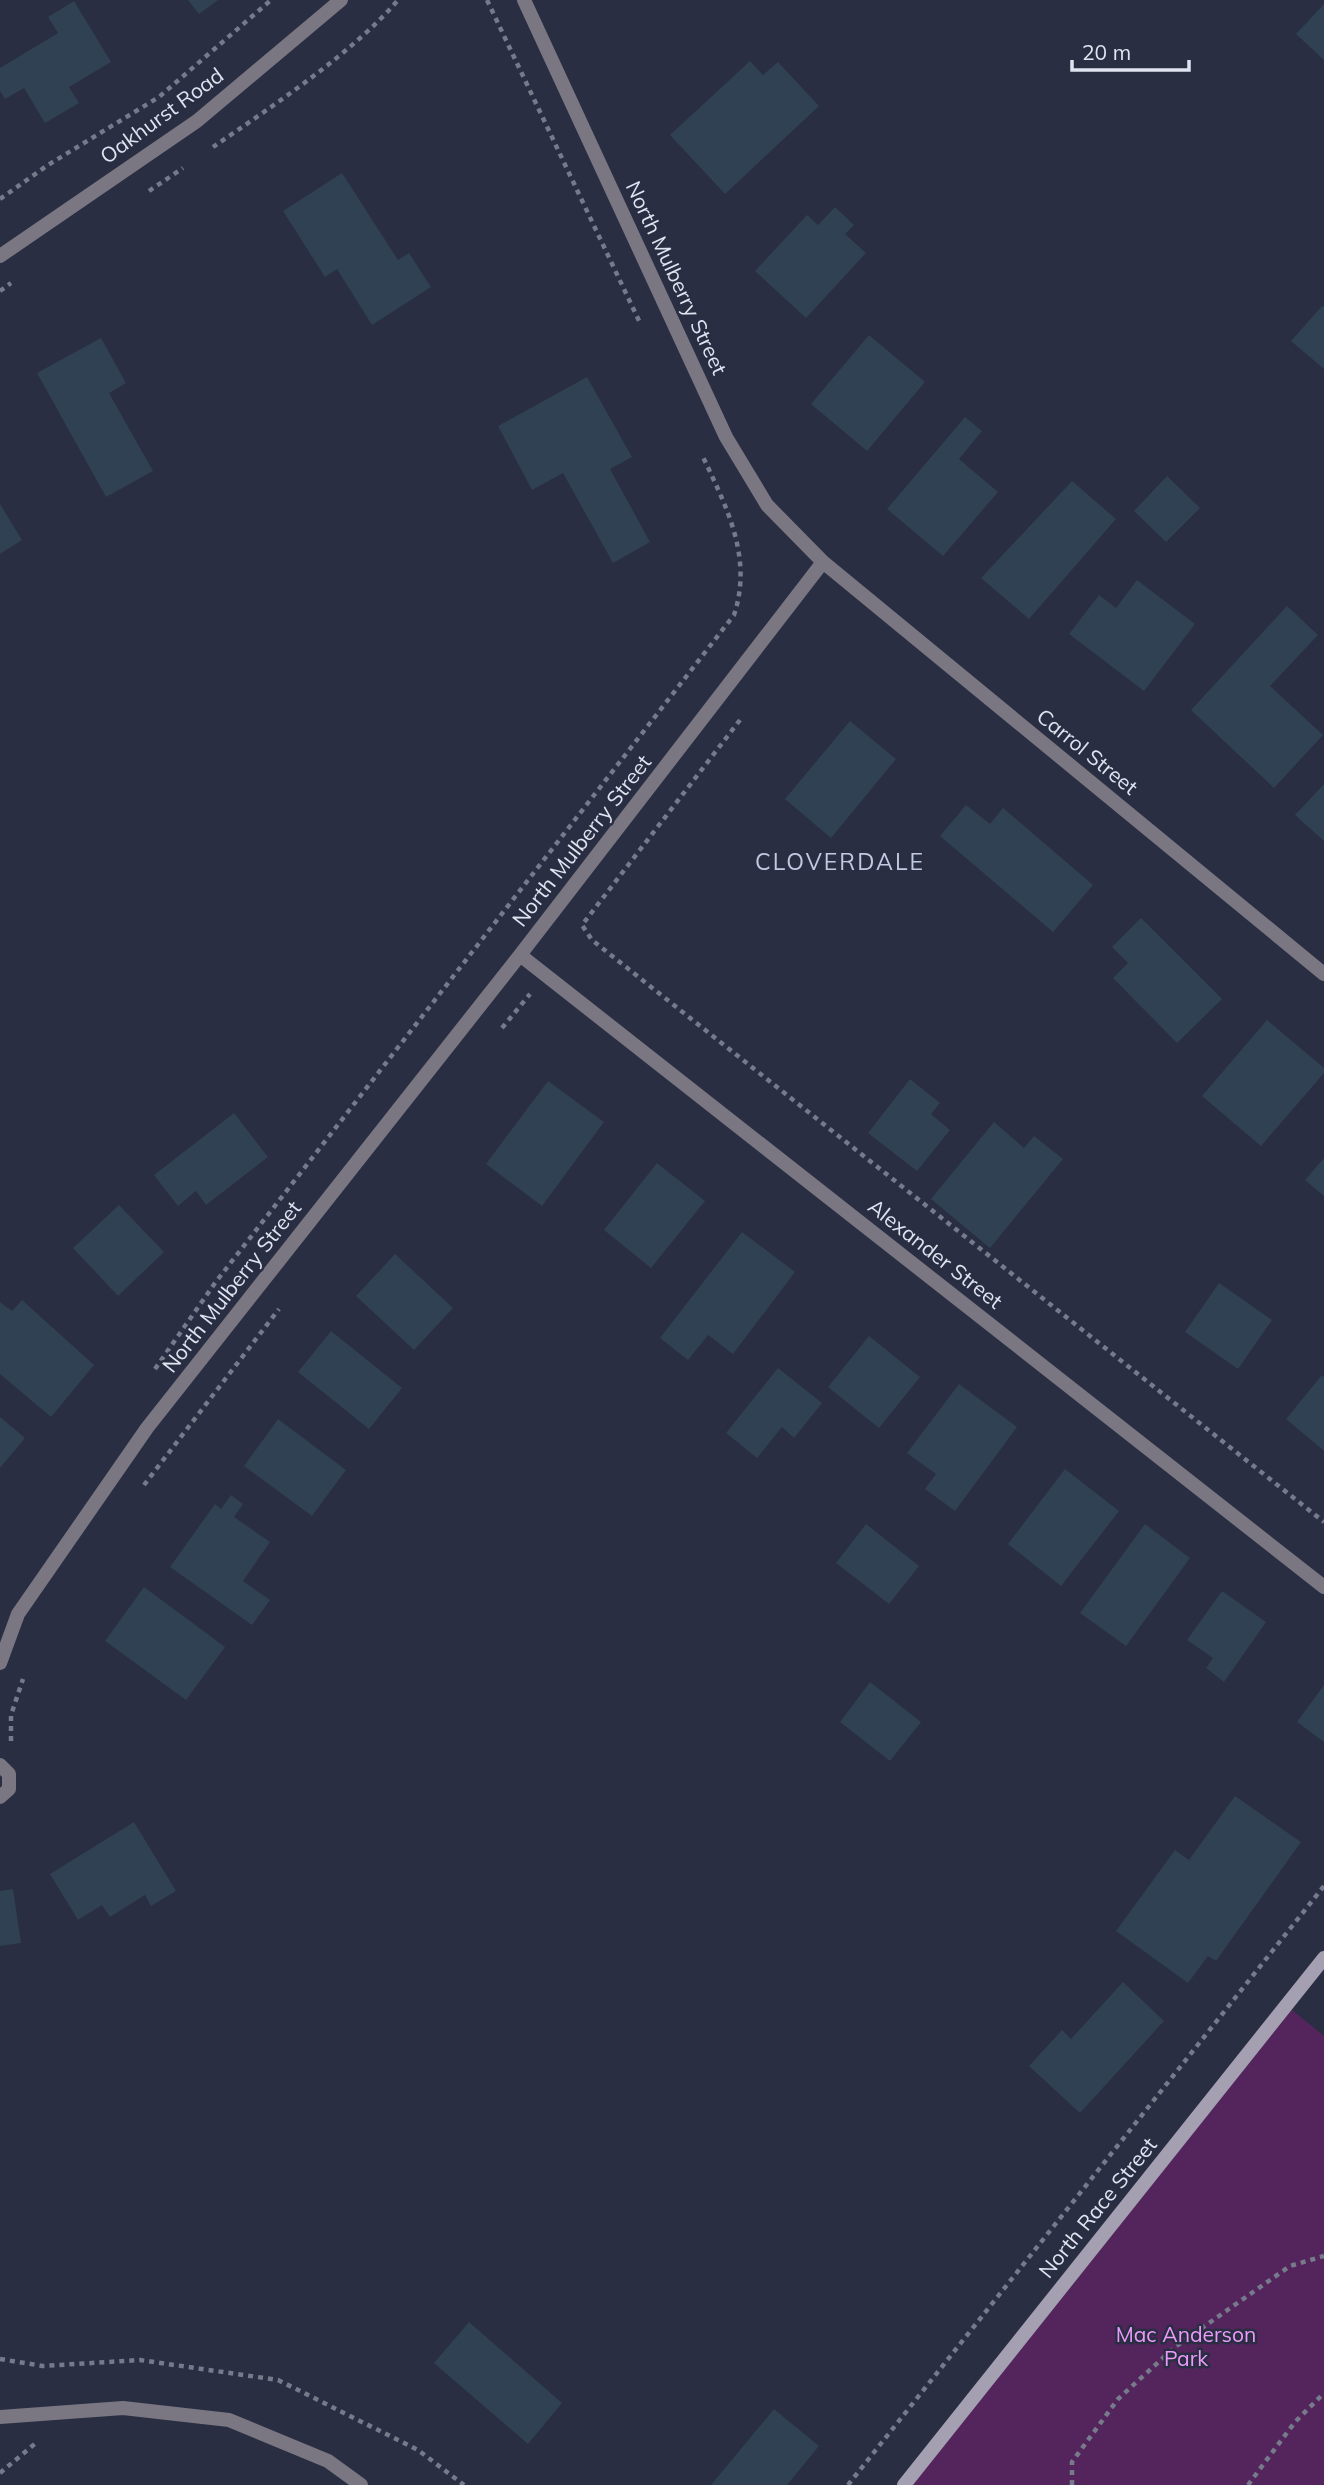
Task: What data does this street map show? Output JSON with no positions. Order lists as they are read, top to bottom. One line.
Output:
{"streets":{"street":["Oakhurst Road","North Mulberry Street","Carrol Street","Alexander Street","North Race Street"]},"crossings":[["North Mulberry Street","Carrol Street"],["North Mulberry Street","Alexander Street"]],"districts":["CLOVERDALE"],"parks":["Mac Anderson Park"],"scale_bar":"20 m"}
